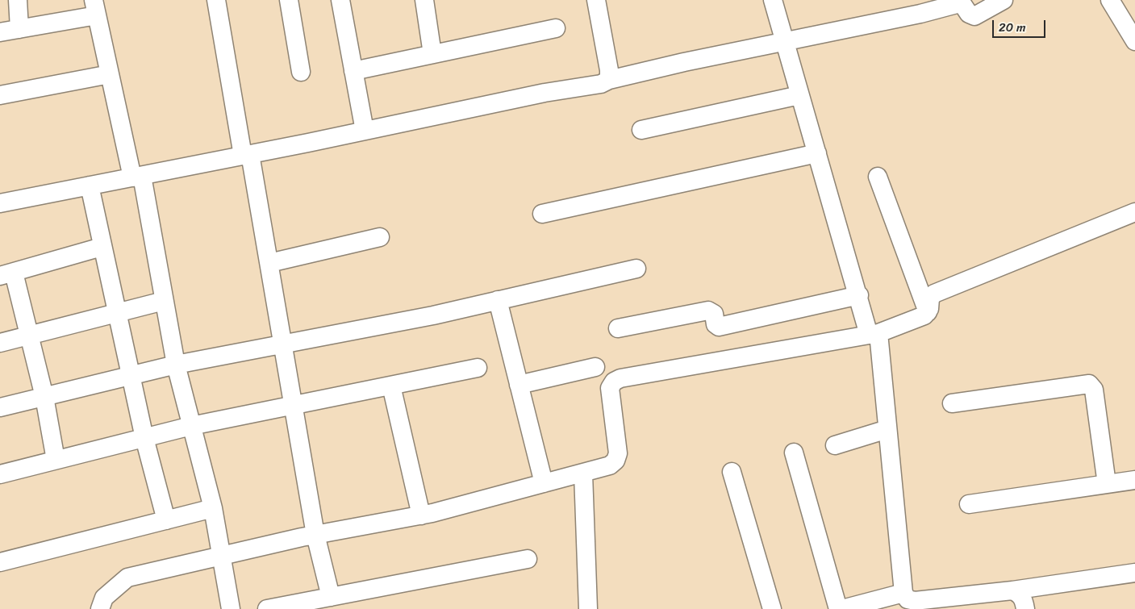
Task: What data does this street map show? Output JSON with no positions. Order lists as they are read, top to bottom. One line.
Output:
{"scale_bar":"20 m"}
